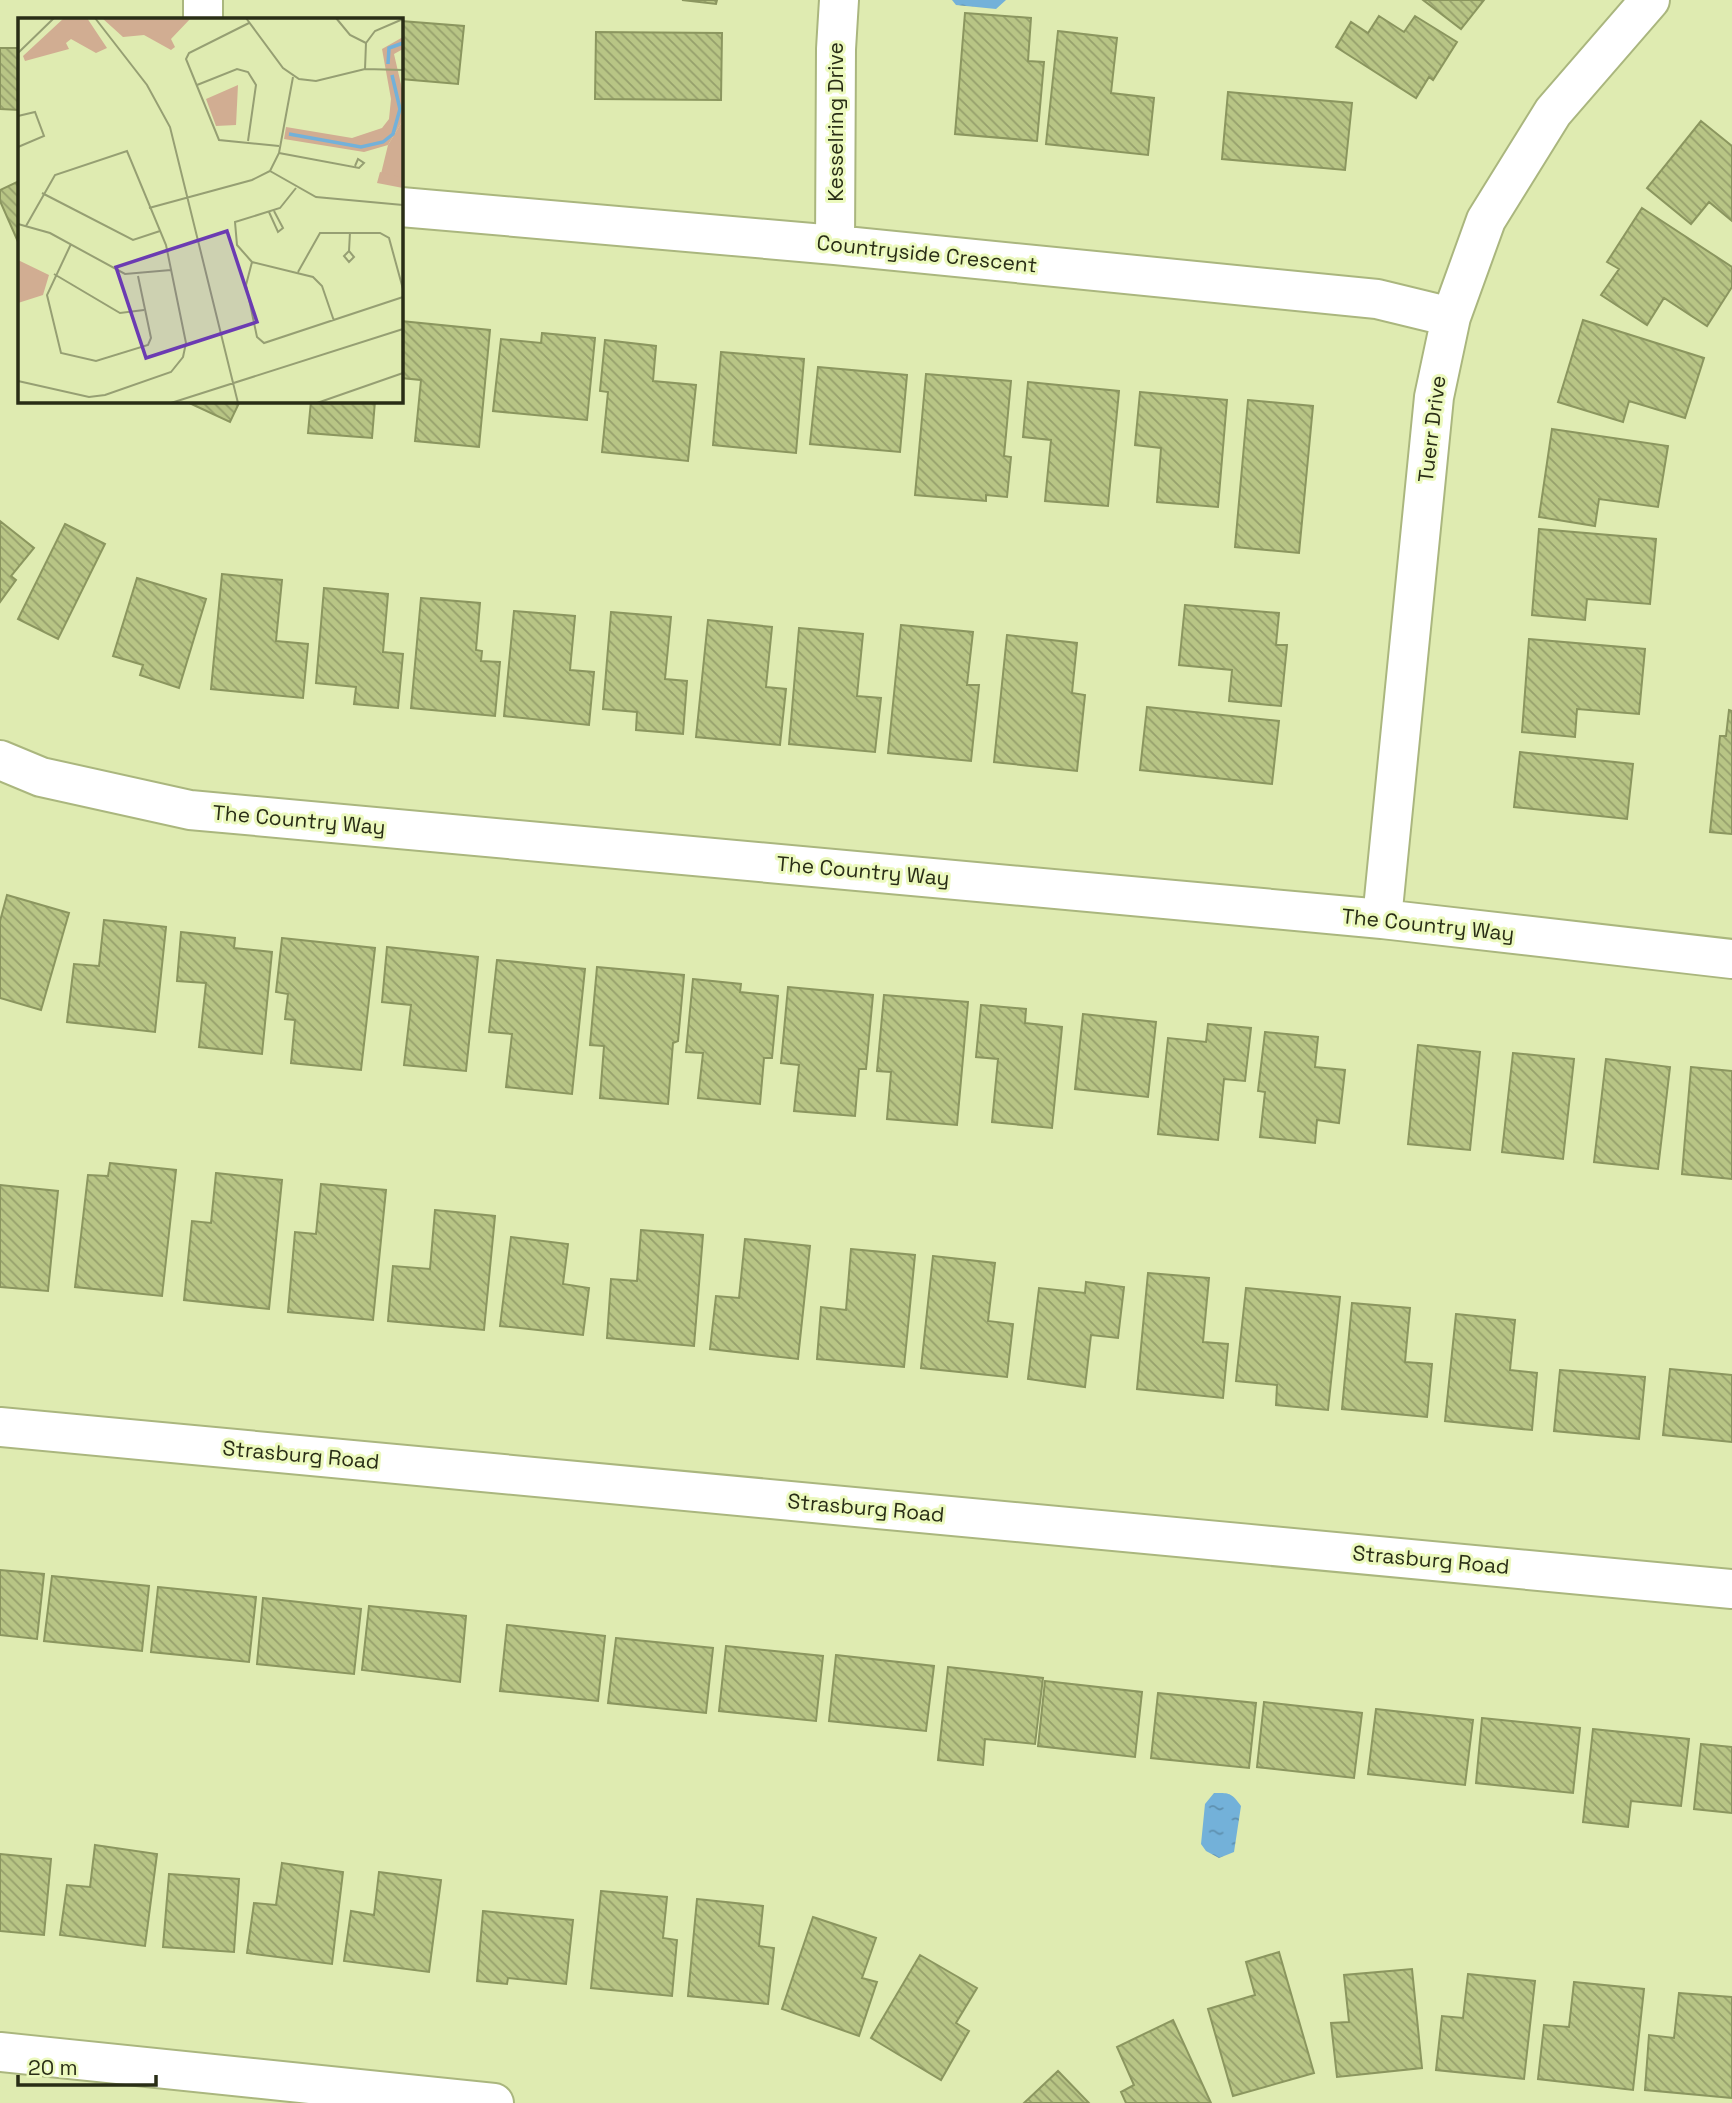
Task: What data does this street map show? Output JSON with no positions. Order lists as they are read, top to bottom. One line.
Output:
{"streets":{"street":["Kesselring Drive","Countryside Crescent","Tuerr Drive","The Country Way","Strasburg Road"]},"crossings":[["Kesselring Drive","Countryside Crescent"],["Countryside Crescent","Tuerr Drive"],["Tuerr Drive","The Country Way"]],"scale_bar":"20 m"}
